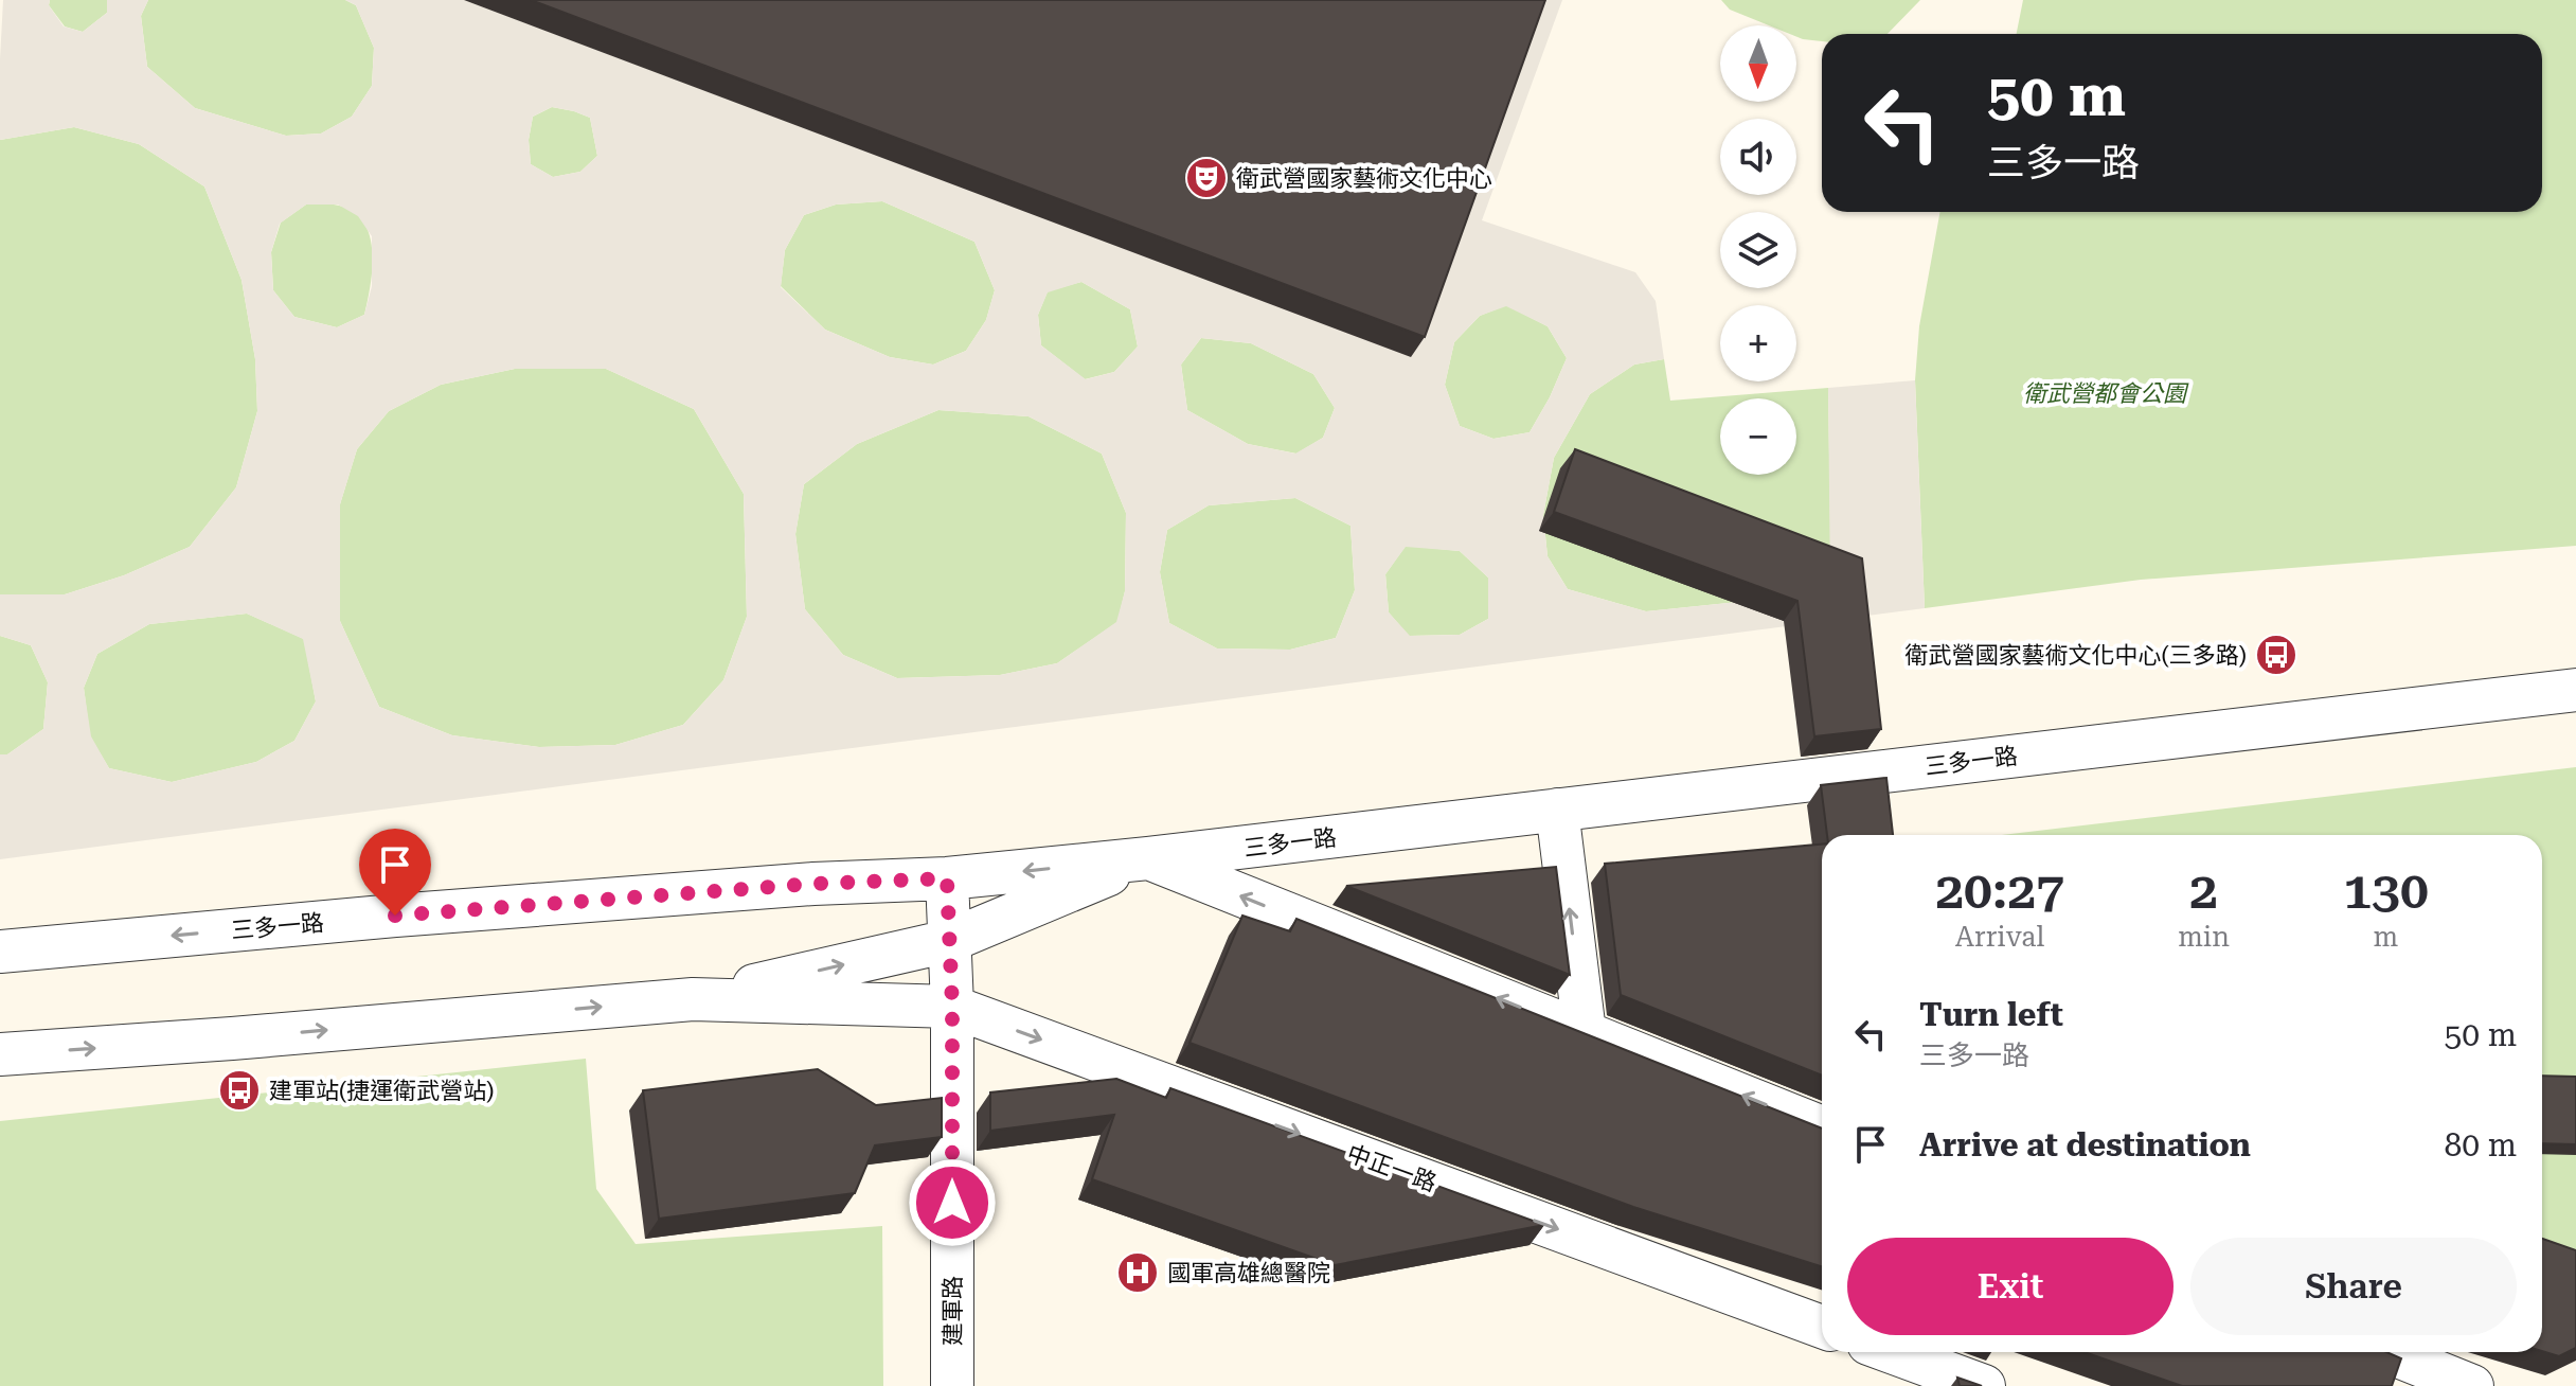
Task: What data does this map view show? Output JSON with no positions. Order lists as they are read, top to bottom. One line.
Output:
{"streets":{"street":["三多一路","中正一路","建軍路"]},"crossings":[["三多一路","建軍路"],["中正一路","建軍路"]],"parks":["衛武營都會公園"],"places":{"theatre":["衛武營國家藝術文化中心"],"bus stop":["衛武營國家藝術文化中心(三多路)","建軍站(捷運衛武營站)"],"hospital":["國軍高雄總醫院"]},"north":"bottom","page":{"map_buttons":["+","−"],"turn":["50 m","三多一路"],"eta":["20:27","Arrival","2","min","130","m"],"list":[{"name":"Turn left","note":"三多一路","value":"50 m"},{"name":"Arrive at destination","value":"80 m"}],"buttons":["Exit","Share"]}}
